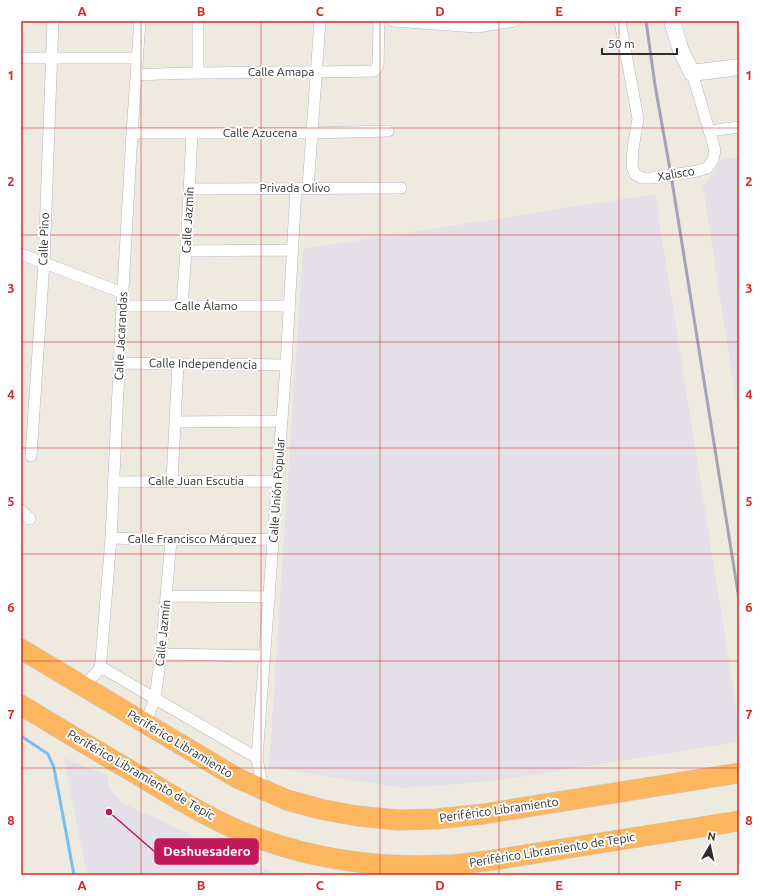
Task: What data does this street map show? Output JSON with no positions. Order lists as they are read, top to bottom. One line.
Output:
{"streets":{"highway":["Periférico Libramiento","Periférico Libramiento de Tepic"],"street":["Calle Amapa","Calle Azucena","Xalisco","Privada Olivo","Calle Jazmín","Calle Pino","Calle Álamo","Calle Jacarandas","Calle Independencia","Calle Juan Escutia","Calle Unión Popular","Calle Francisco Márquez"]},"crossings":[["Calle Amapa","Calle Jacarandas"],["Calle Azucena","Calle Jazmín"],["Calle Azucena","Calle Jacarandas"],["Privada Olivo","Calle Jazmín"],["Privada Olivo","Calle Unión Popular"],["Calle Jazmín","Calle Álamo"],["Calle Jazmín","Calle Francisco Márquez"],["Calle Jazmín","Periférico Libramiento"],["Calle Álamo","Calle Jacarandas"],["Calle Álamo","Calle Unión Popular"],["Calle Jacarandas","Calle Independencia"],["Calle Jacarandas","Calle Juan Escutia"],["Calle Jacarandas","Calle Francisco Márquez"],["Calle Independencia","Calle Unión Popular"],["Calle Juan Escutia","Calle Unión Popular"],["Calle Unión Popular","Calle Francisco Márquez"],["Calle Unión Popular","Periférico Libramiento"]],"places":["Deshuesadero"],"scale_bar":"50 m","north":"top","grid":{"columns":["A","B","C","D","E","F"],"rows":["1","2","3","4","5","6","7","8"]}}
